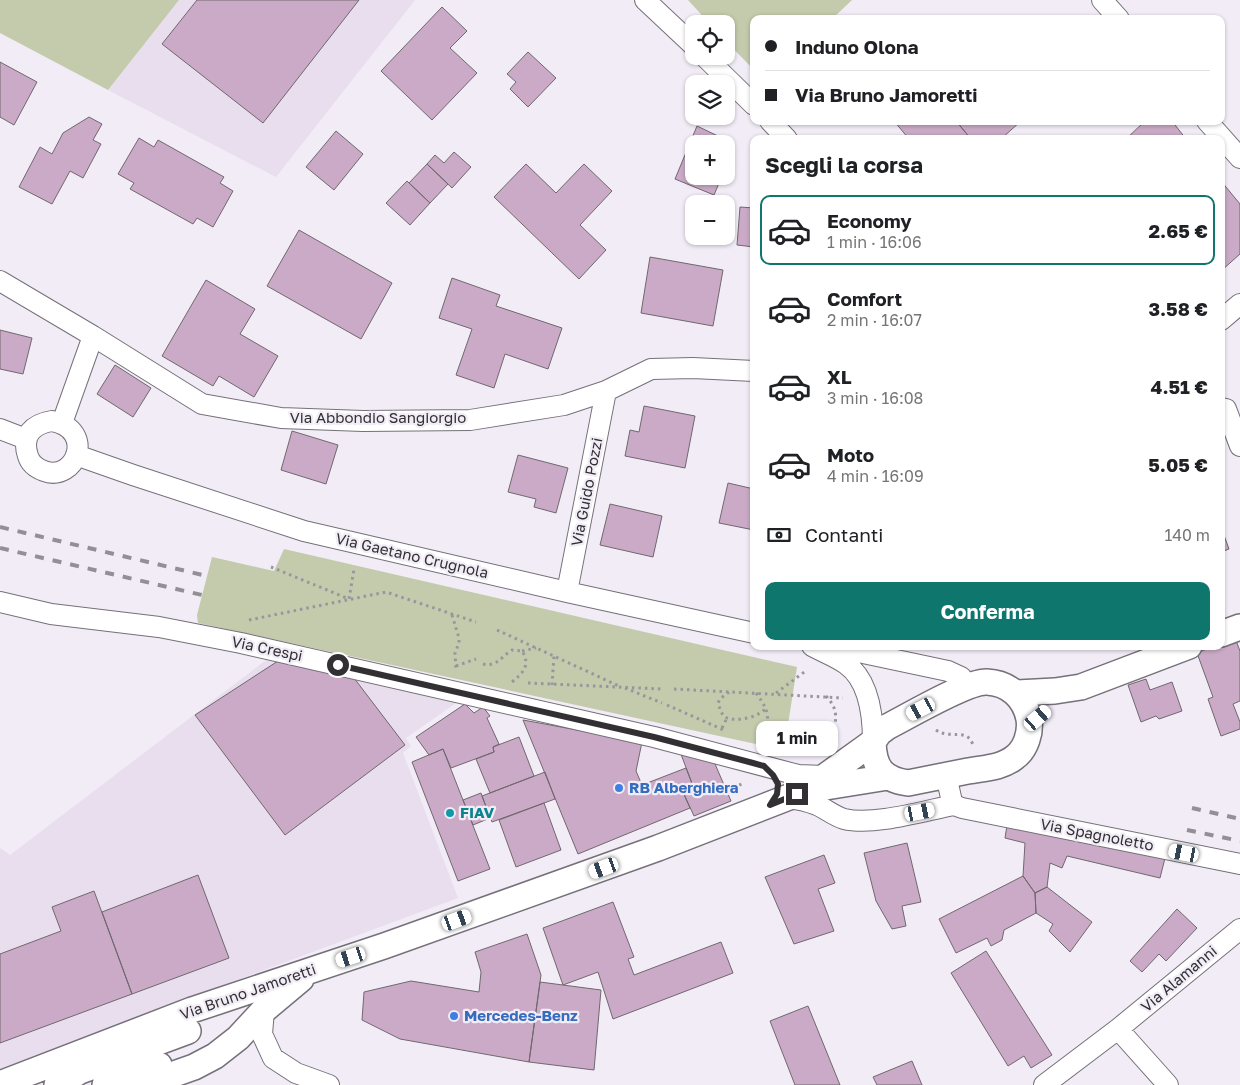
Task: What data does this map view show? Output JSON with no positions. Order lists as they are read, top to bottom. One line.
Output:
{"streets":{"street":["Via Abbondio Sangiorgio","Via Guido Pozzi","Via Gaetano Crugnola","Via Crespi","Via Spagnoletto","Via Alamanni","Via Bruno Jamoretti"]},"crossings":[["Via Abbondio Sangiorgio","Via Guido Pozzi"],["Via Guido Pozzi","Via Gaetano Crugnola"],["Via Crespi","Via Spagnoletto"],["Via Crespi","Via Bruno Jamoretti"],["Via Spagnoletto","Via Bruno Jamoretti"]],"places":["RB Alberghiera","FIAV","Mercedes-Benz"],"page":{"map_buttons":["+","−"],"banner":["Induno Olona","Via Bruno Jamoretti"],"heading":"Scegli la corsa","list":[{"name":"Economy","note":"1 min · 16:06","value":"2.65 €"},{"name":"Comfort","note":"2 min · 16:07","value":"3.58 €"},{"name":"XL","note":"3 min · 16:08","value":"4.51 €"},{"name":"Moto","note":"4 min · 16:09","value":"5.05 €"}],"pay":["Contanti","140 m"],"buttons":"Conferma","bubble":"1 min"}}
